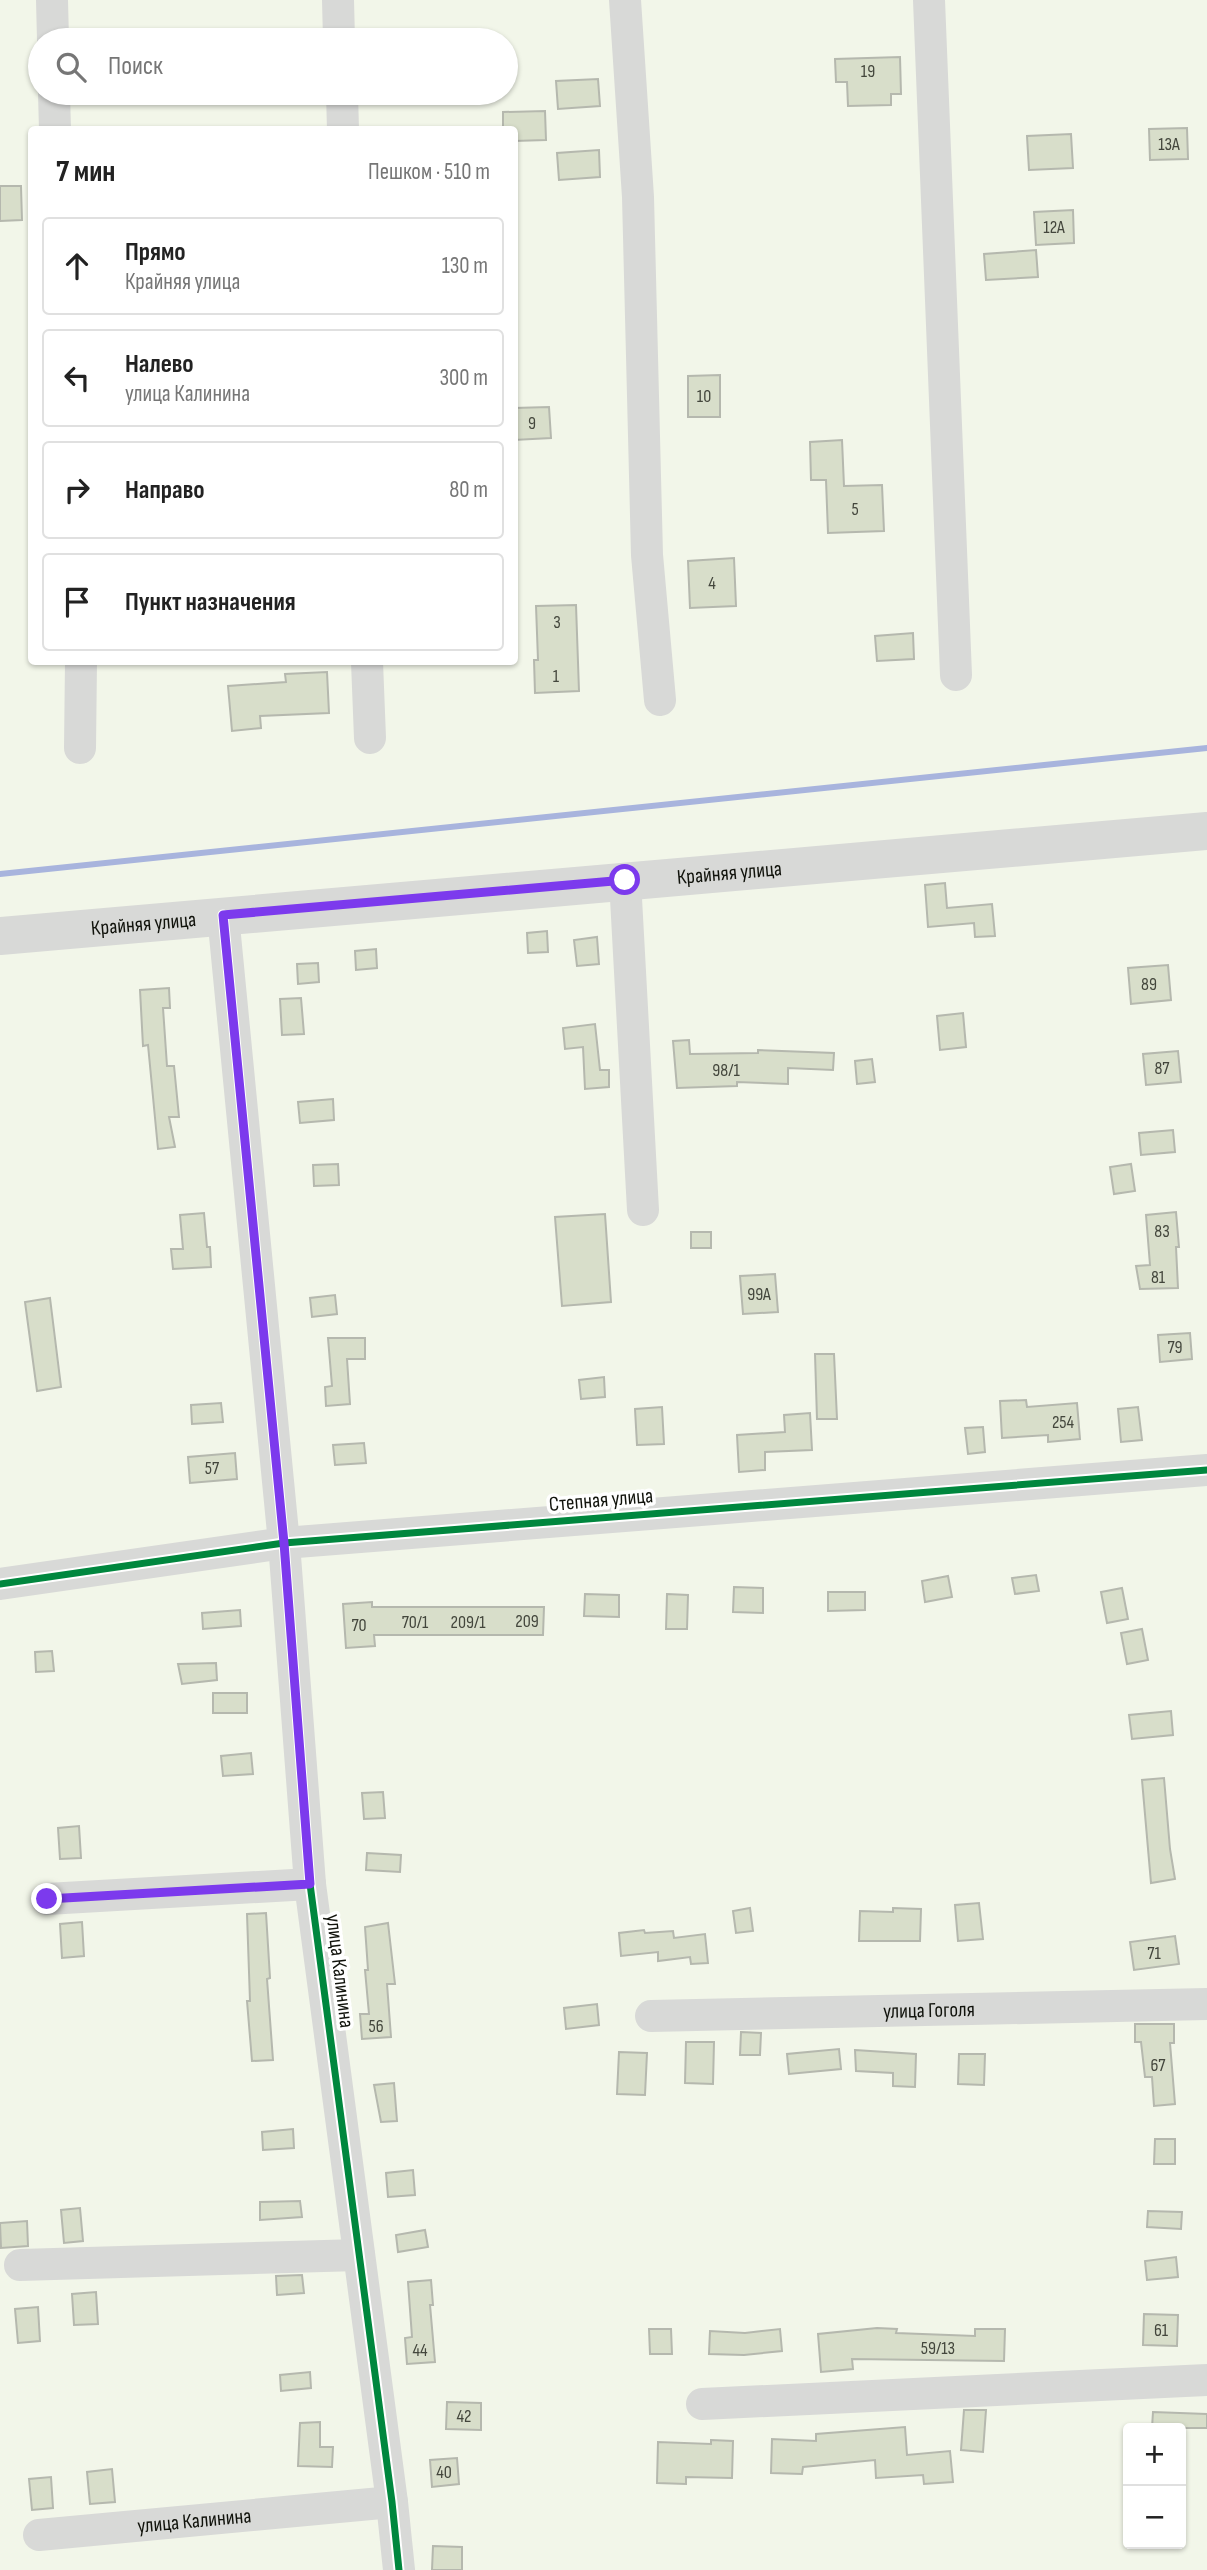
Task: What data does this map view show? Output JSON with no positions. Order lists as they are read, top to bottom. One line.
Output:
{"streets":{"main road":["Крайняя улица"],"street":["Степная улица","улица Калинина","улица Гоголя"]},"crossings":[["Крайняя улица","улица Калинина"],["Степная улица","улица Калинина"]],"house_numbers":["19","13А","12А","10","9","5","4","3","1","89","87","98/1","83","81","99А","79","254","57","209","70/1","209/1","70","71","56","67","61","59/13","44","42","40"],"page":{"search":"Поиск","heading":["7 мин","Пешком · 510 m"],"list":[["Прямо","Крайняя улица","130 m"],["Налево","улица Калинина","300 m"],["Направо","80 m"],"Пункт назначения"],"map_buttons":["+","−"]}}
